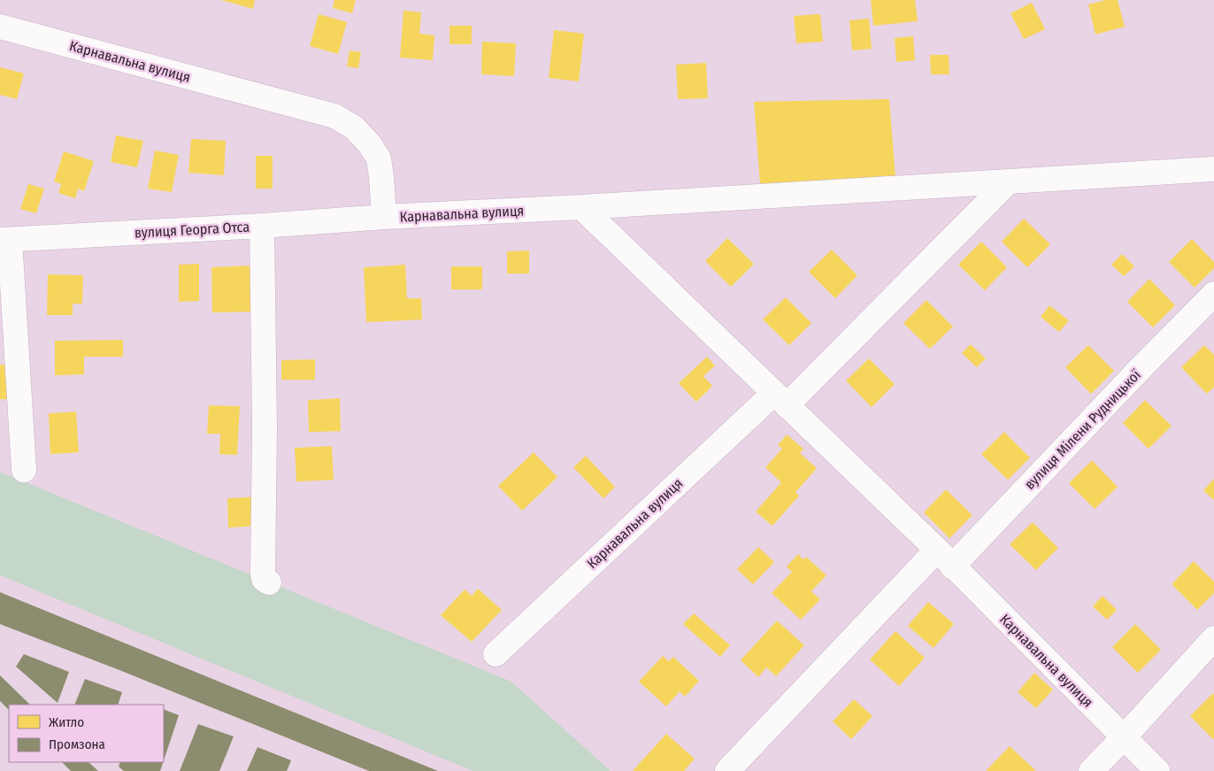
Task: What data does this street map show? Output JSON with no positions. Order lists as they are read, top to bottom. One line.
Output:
{"streets":{"street":["Карнавальна вулиця","вулиця Георга Отса","вулиця Мілени Рудницької"]},"crossings":[["Карнавальна вулиця","вулиця Георга Отса"],["Карнавальна вулиця","вулиця Мілени Рудницької"]],"legend":["Житло","Промзона"]}
